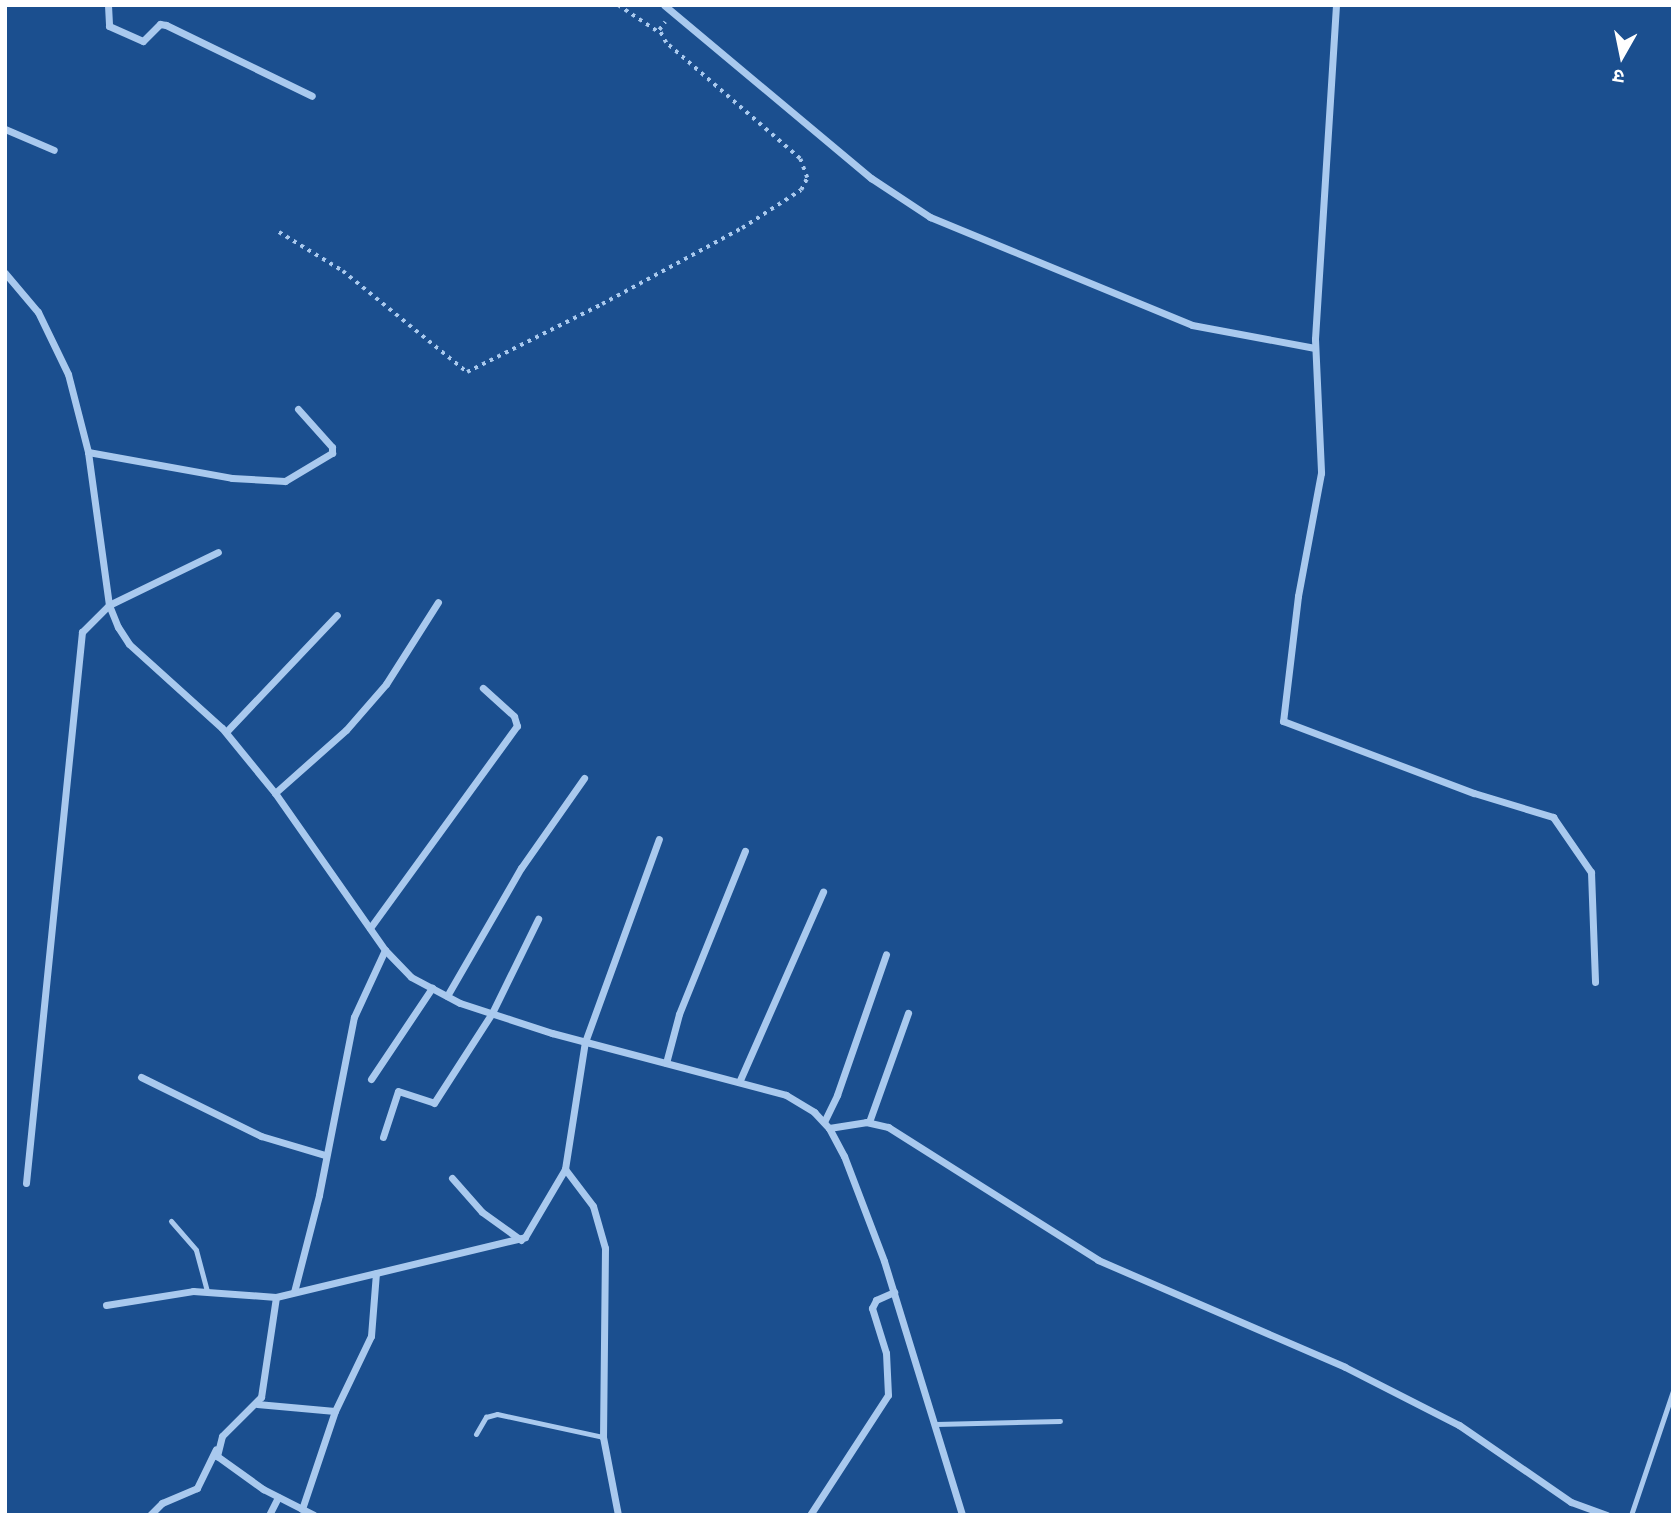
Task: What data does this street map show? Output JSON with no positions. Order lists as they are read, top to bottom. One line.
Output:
{"north":"bottom"}
